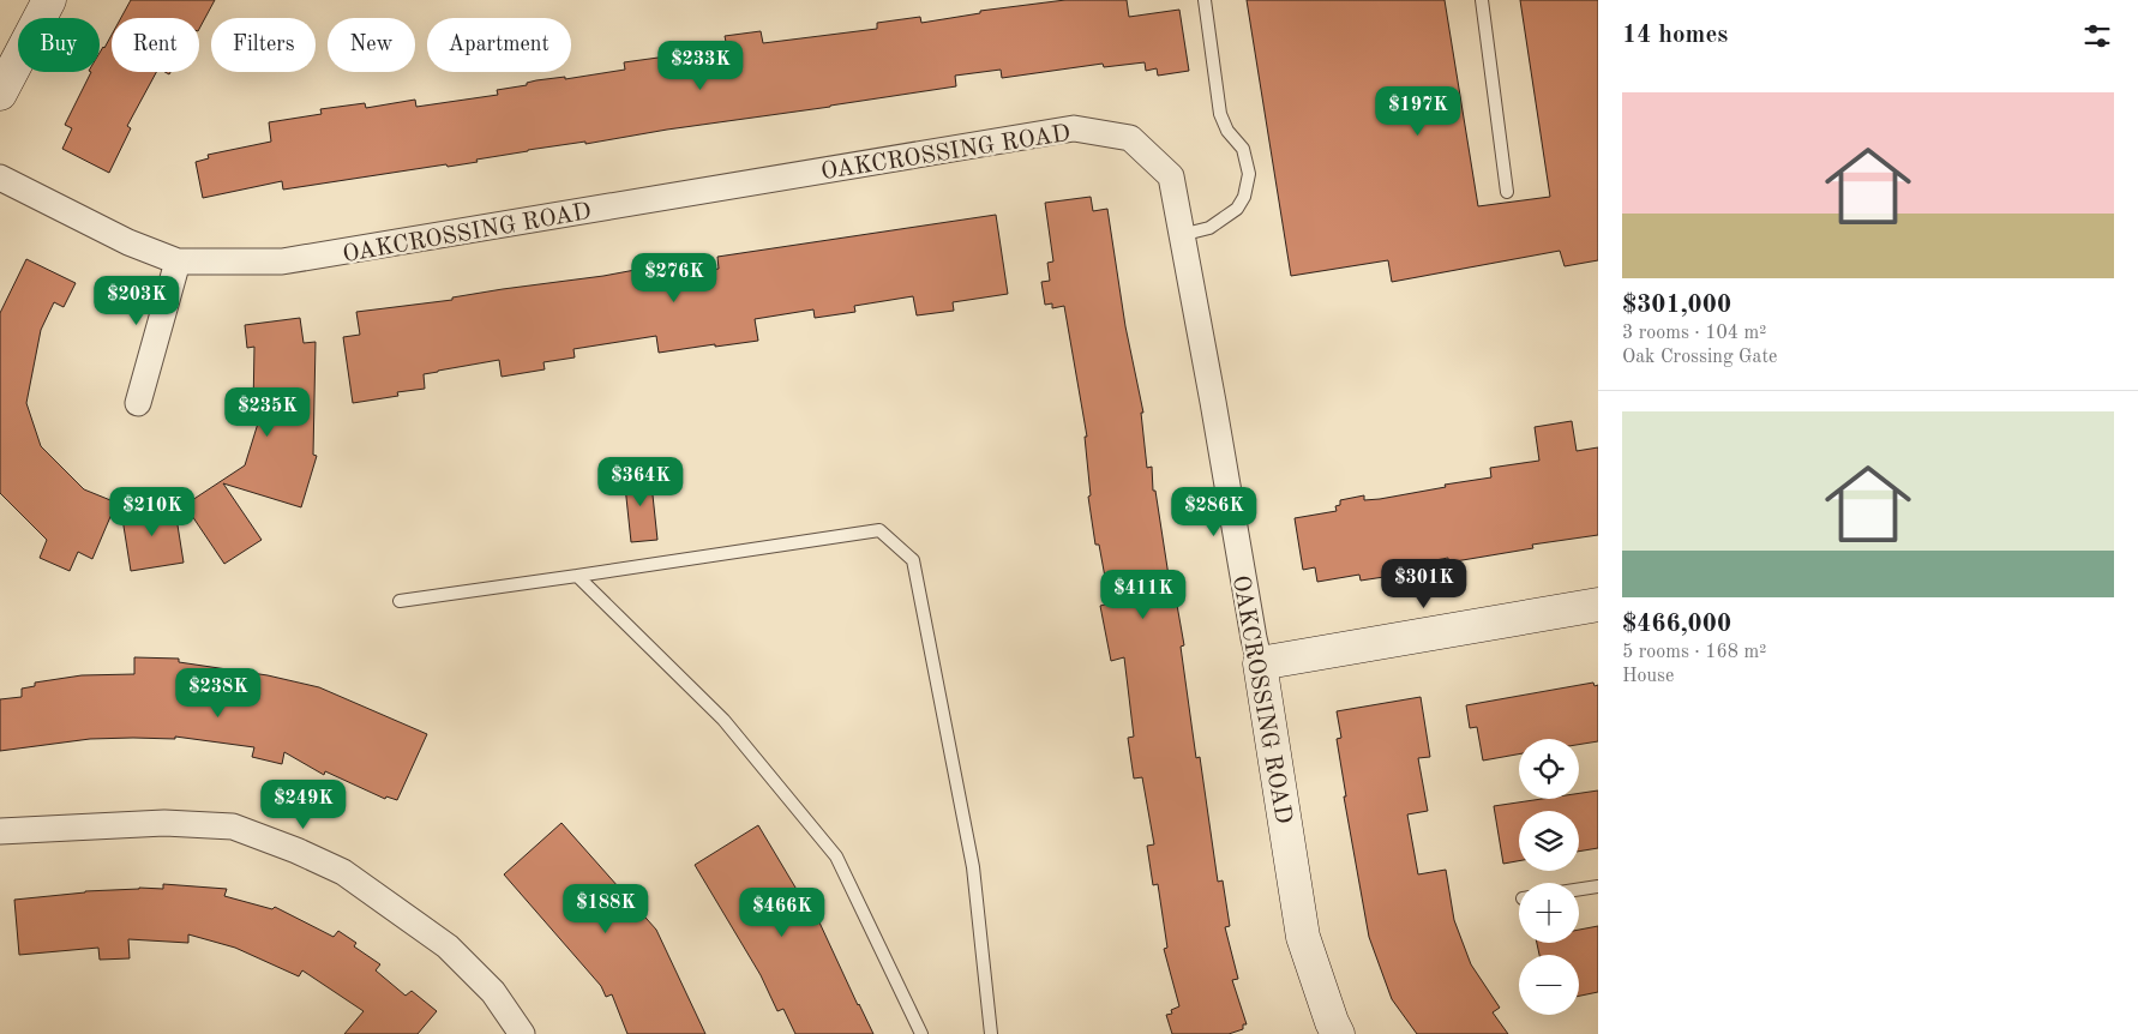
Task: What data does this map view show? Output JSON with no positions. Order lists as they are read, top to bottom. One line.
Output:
{"streets":{"street":["OAKCROSSING ROAD"]},"page":{"heading":"14 homes","chip":["Buy","Rent","Filters","New","Apartment"],"price":["$233K","$197K","$276K","$203K","$235K","$364K","$210K","$286K","$301K","$411K","$238K","$249K","$188K","$466K"],"list":[{"name":"$301,000","note":"3 rooms · 104 m² · Oak Crossing Gate"},{"name":"$466,000","note":"5 rooms · 168 m² · House"}],"map_buttons":["+","−"]}}
